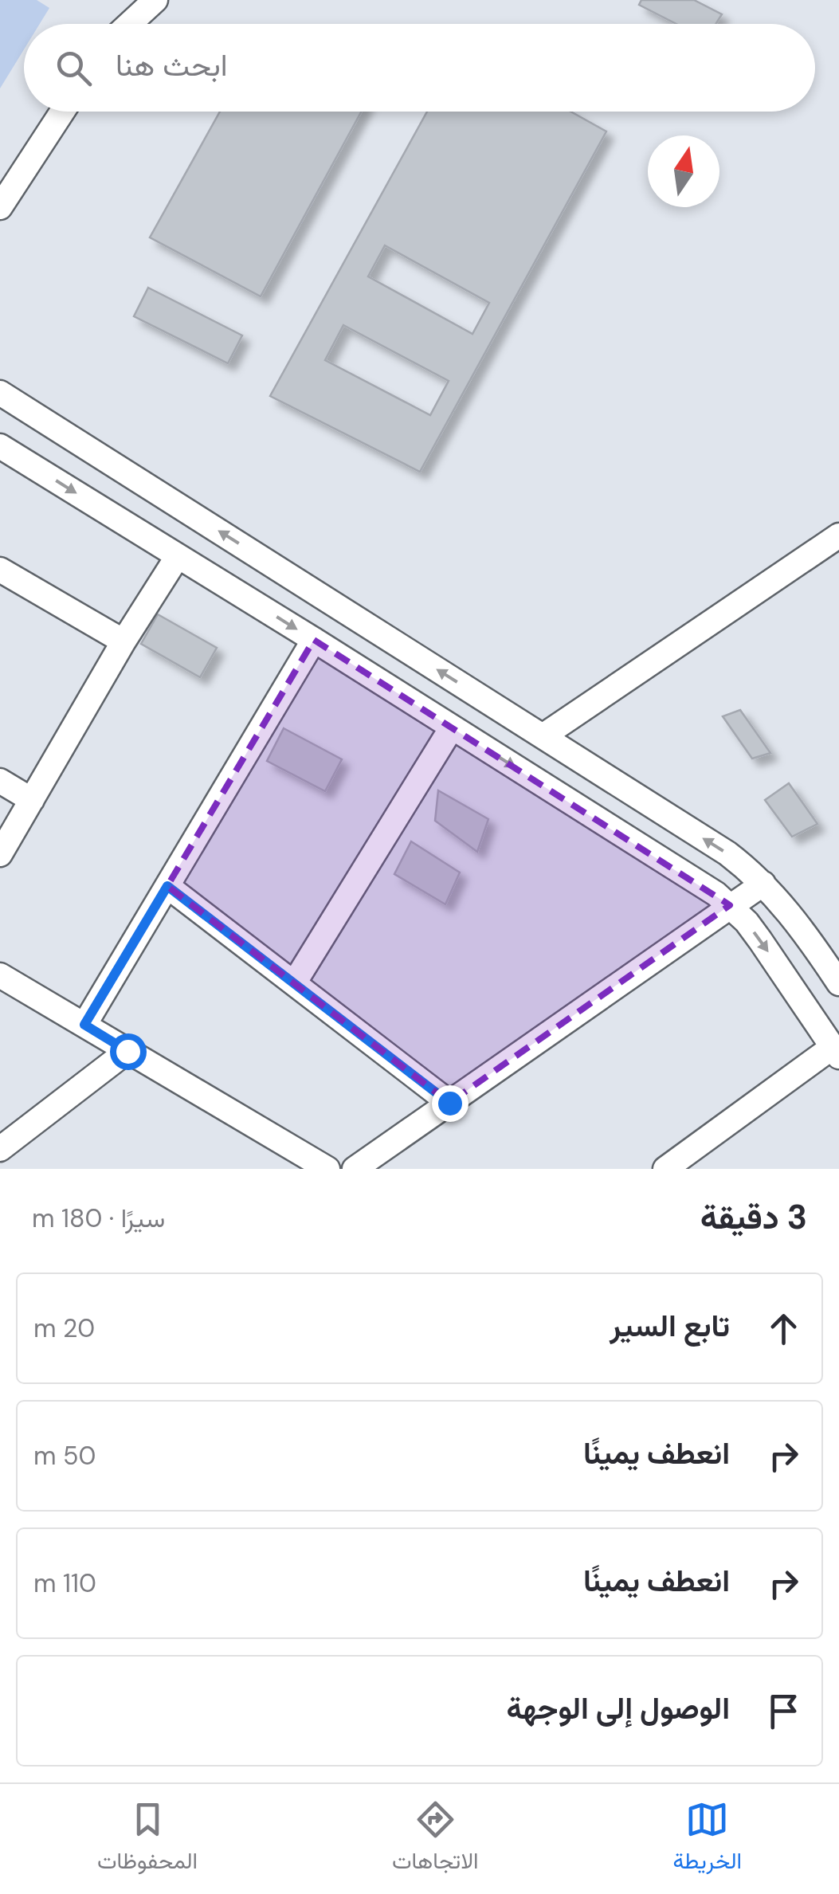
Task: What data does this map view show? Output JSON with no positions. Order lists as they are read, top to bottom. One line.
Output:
{"north":"top","page":{"search":"ابحث هنا","heading":["3 دقيقة","سيرًا · 180 m"],"list":[["تابع السير","20 m"],["انعطف يمينًا","50 m"],["انعطف يمينًا","110 m"],"الوصول إلى الوجهة"],"nav":["الخريطة","الاتجاهات","المحفوظات"]}}
